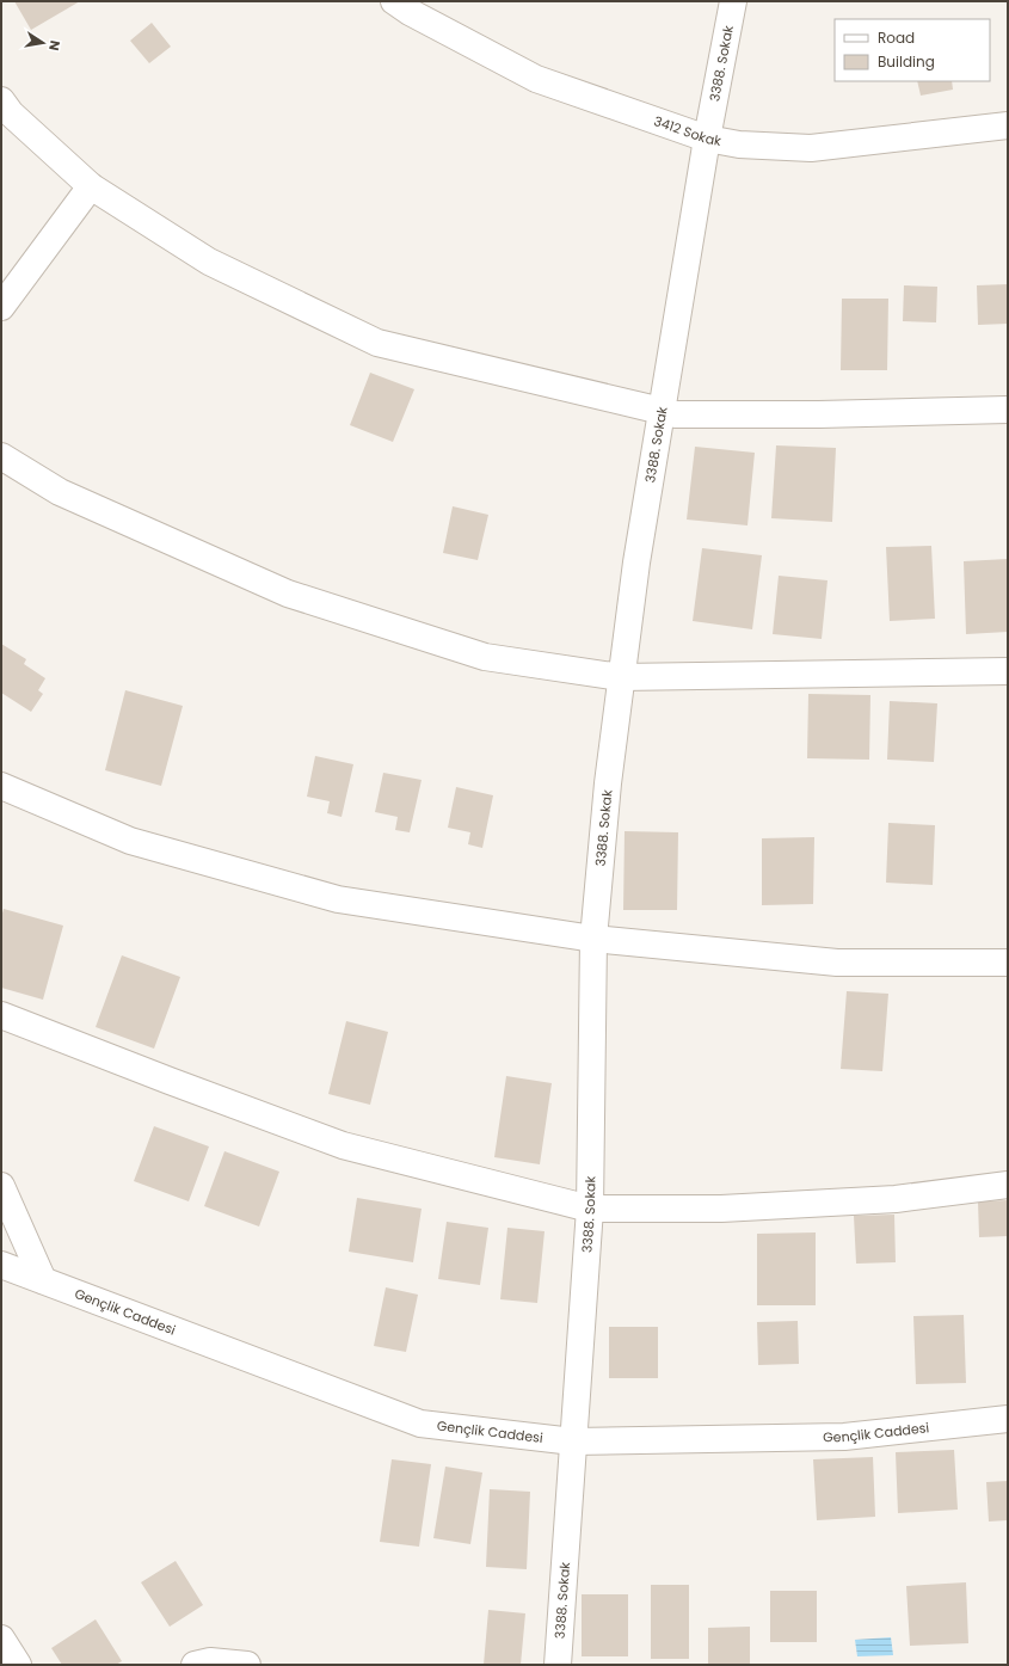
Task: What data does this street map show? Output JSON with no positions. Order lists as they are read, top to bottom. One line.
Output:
{"streets":{"street":["3388. Sokak","3412 Sokak","Gençlik Caddesi"]},"crossings":[["3388. Sokak","3412 Sokak"],["3388. Sokak","Gençlik Caddesi"]],"legend":["Road","Building"],"north":"right"}
